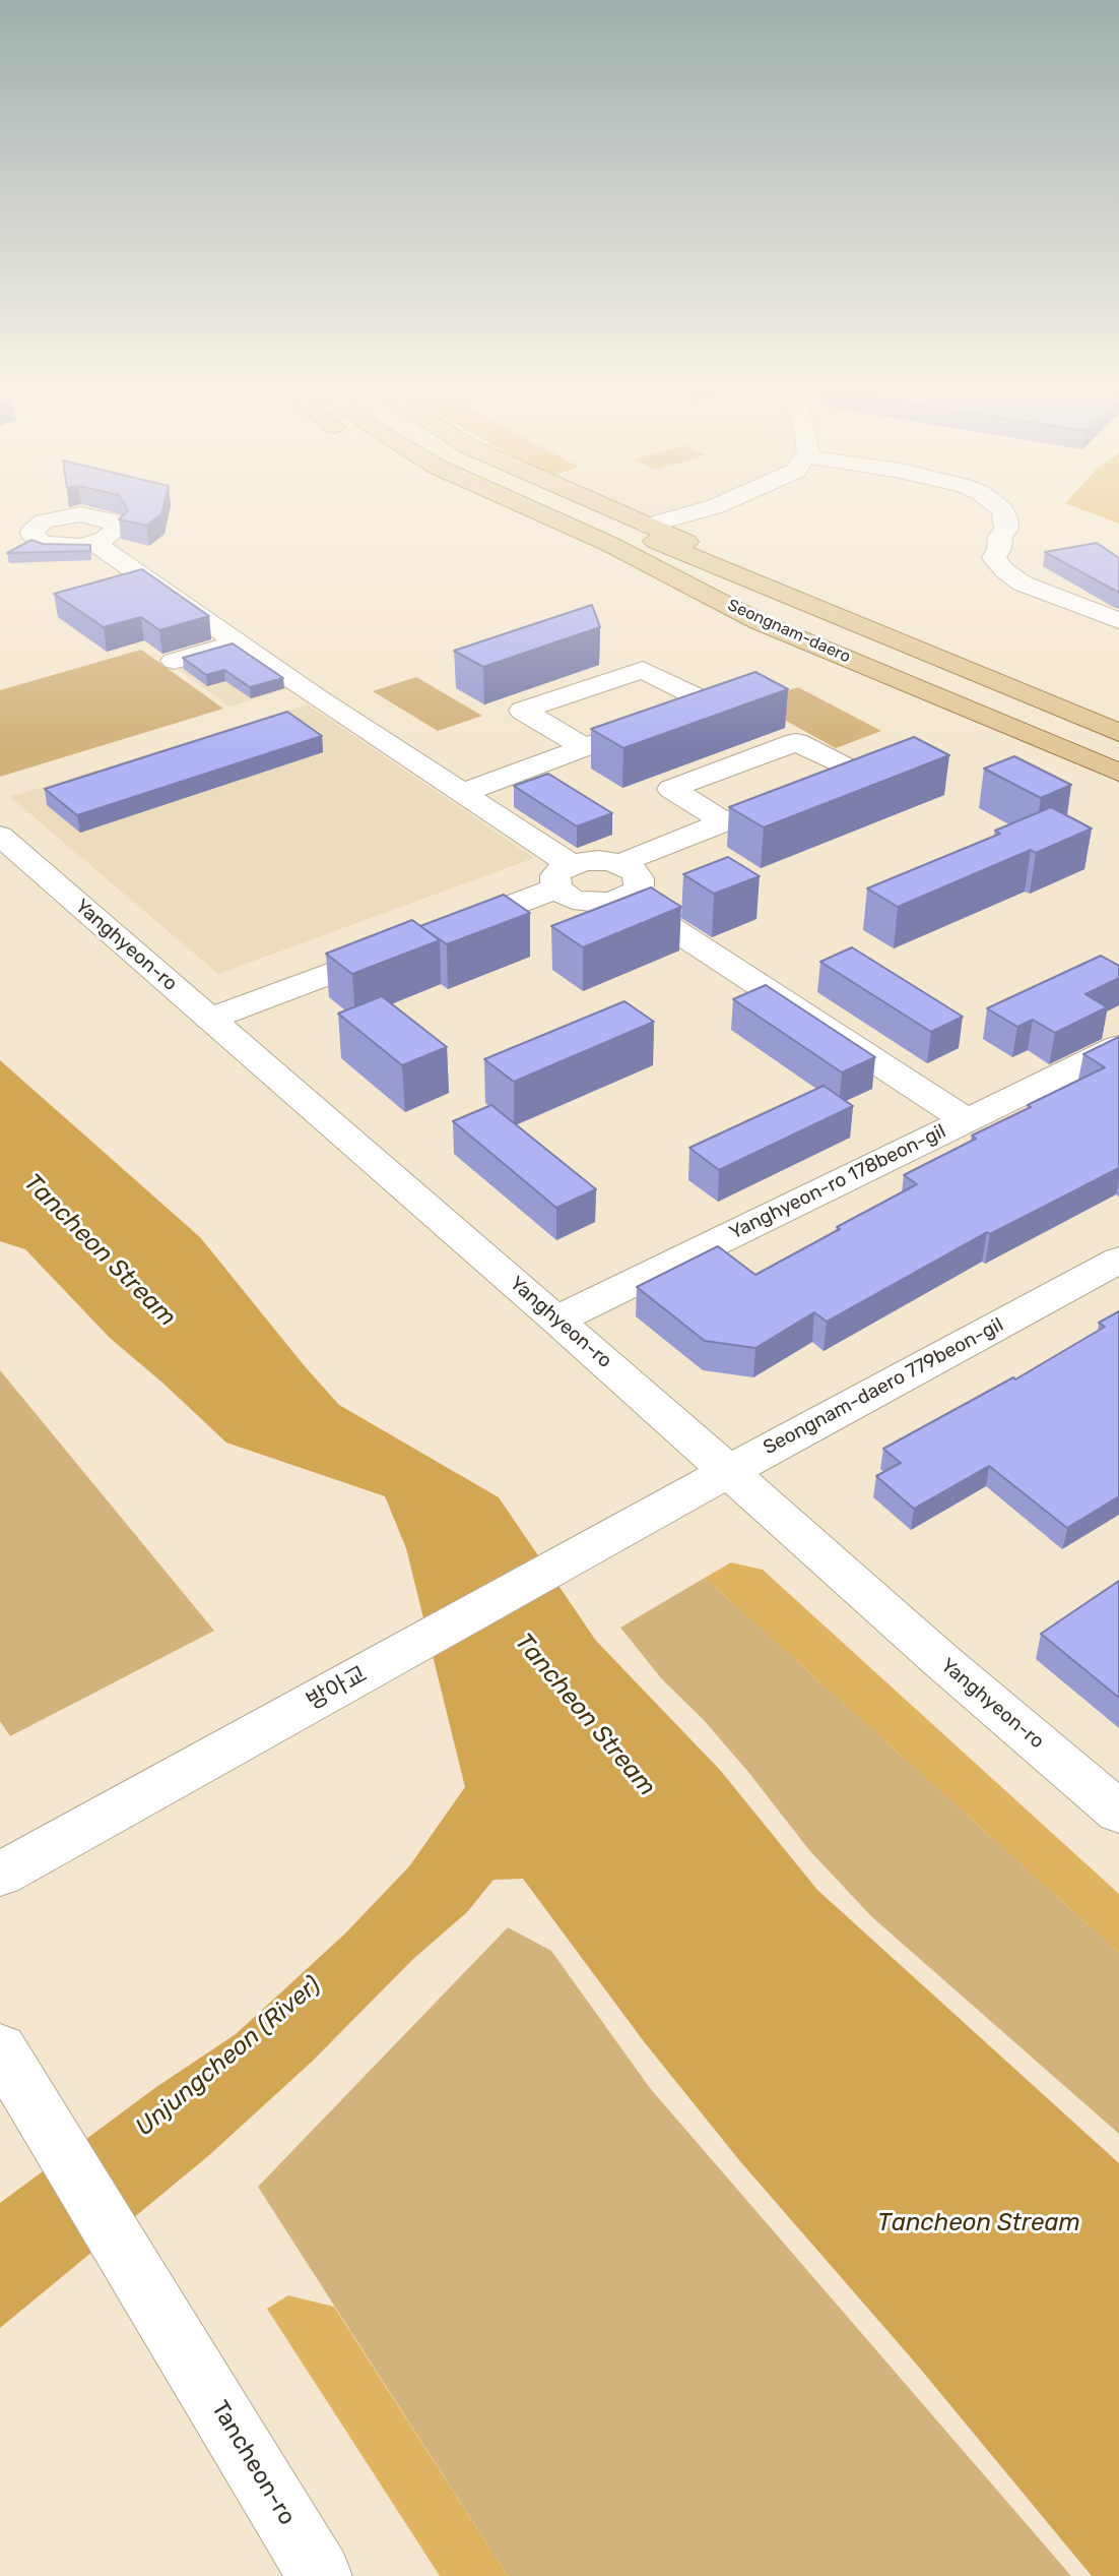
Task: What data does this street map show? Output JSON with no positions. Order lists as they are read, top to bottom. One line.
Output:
{"streets":{"main road":["Seongnam-daero"],"street":["Yanghyeon-ro","Yanghyeon-ro 178beon-gil","Seongnam-daero 779beon-gil","방아교","Tancheon-ro"]},"crossings":[["Yanghyeon-ro","Yanghyeon-ro 178beon-gil"],["Yanghyeon-ro","Seongnam-daero 779beon-gil"],["Seongnam-daero 779beon-gil","방아교"]],"water":["Tancheon Stream","Unjungcheon (River)"]}
